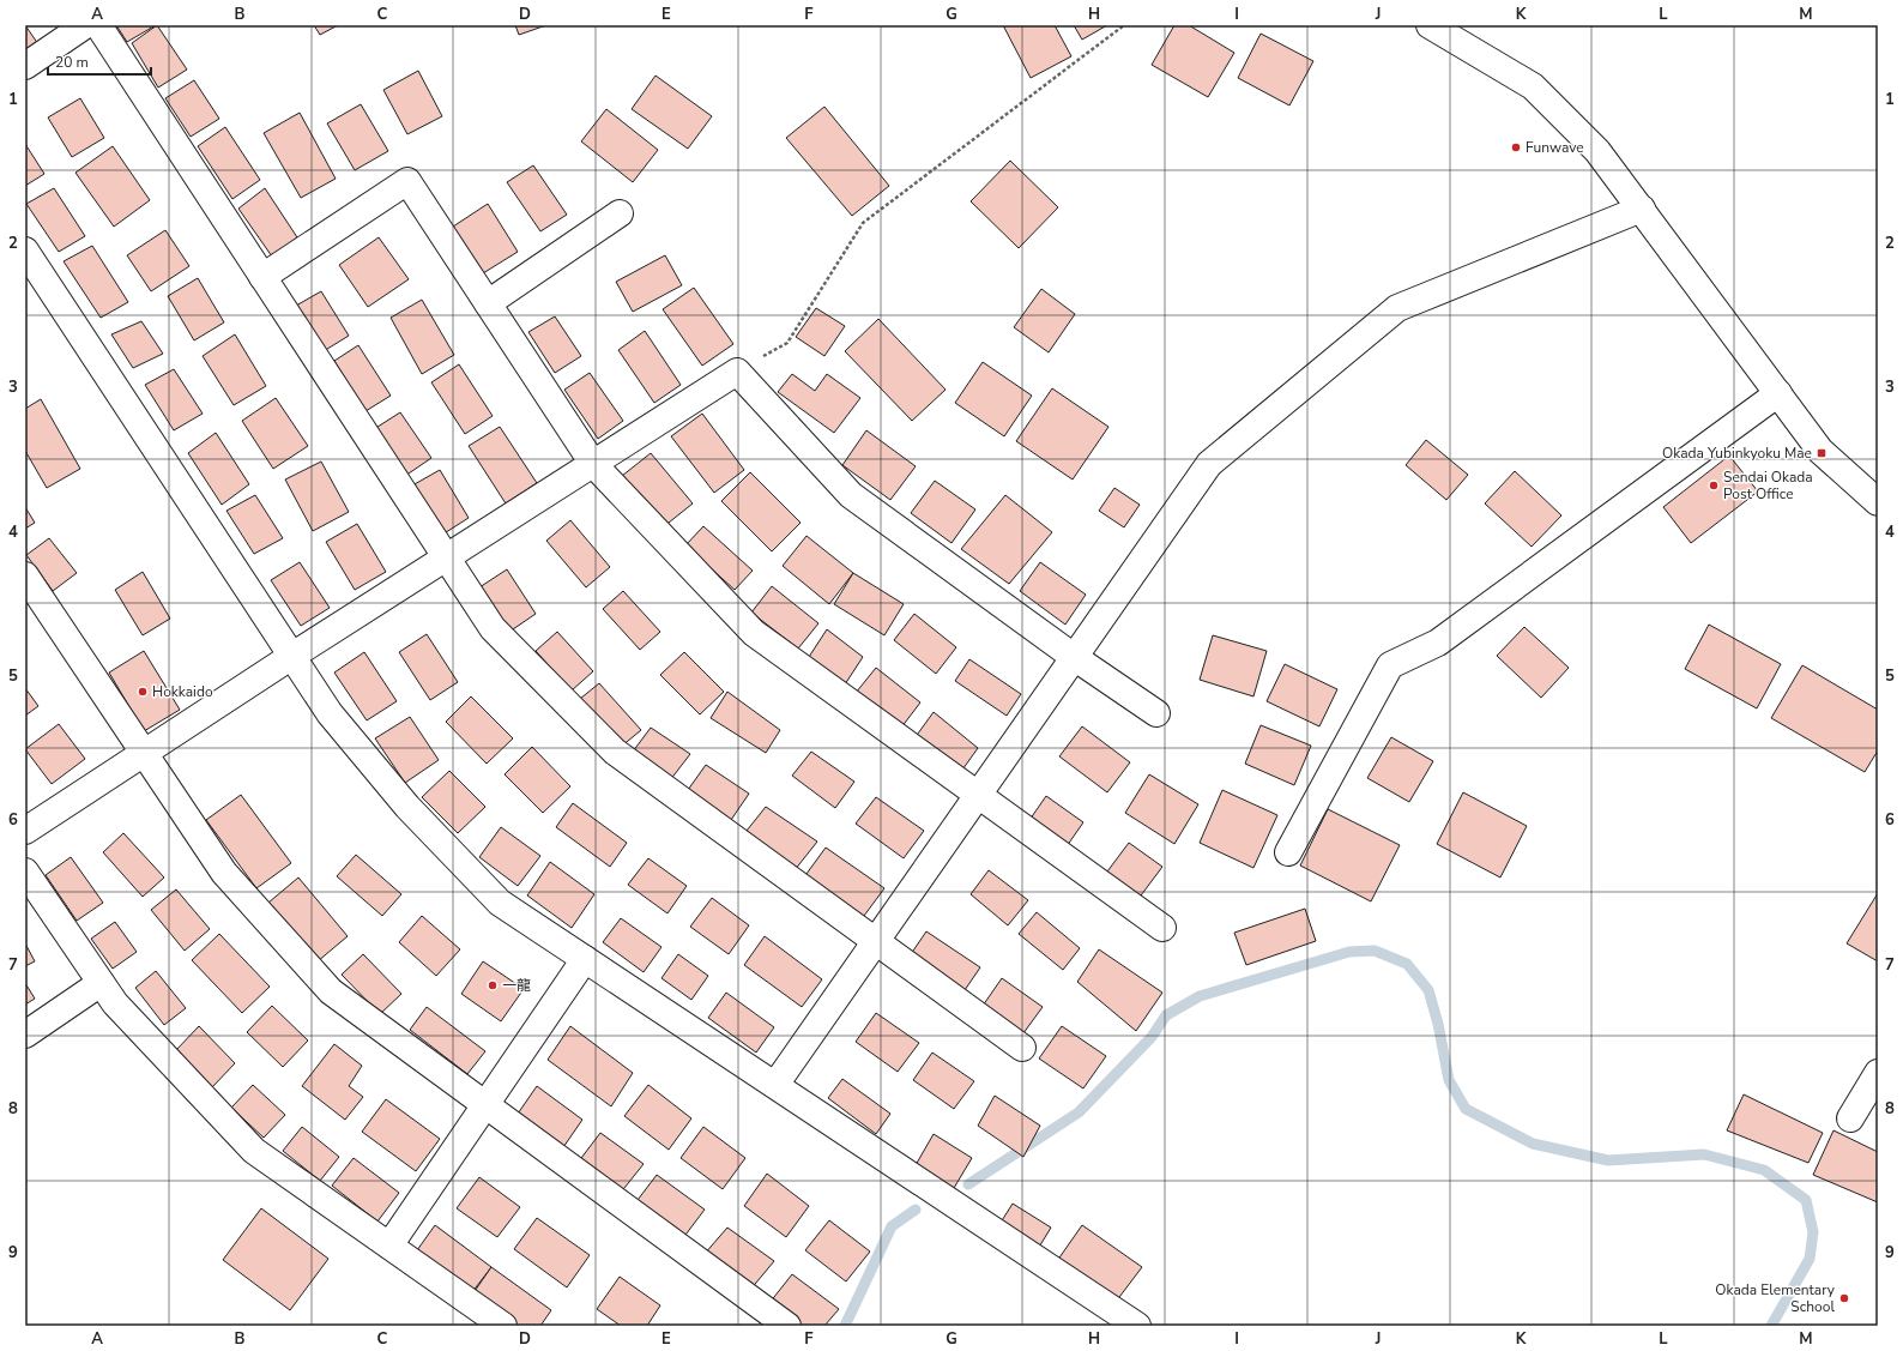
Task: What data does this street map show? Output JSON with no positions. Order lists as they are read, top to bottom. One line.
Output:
{"places":{"other":["Funwave","Sendai Okada Post Office","Hokkaido","一龍","Okada Elementary School"],"transit":["Okada Yubinkyoku Mae"]},"scale_bar":"20 m","grid":{"columns":["A","B","C","D","E","F","G","H","I","J","K","L","M"],"rows":["1","2","3","4","5","6","7","8","9"]}}
